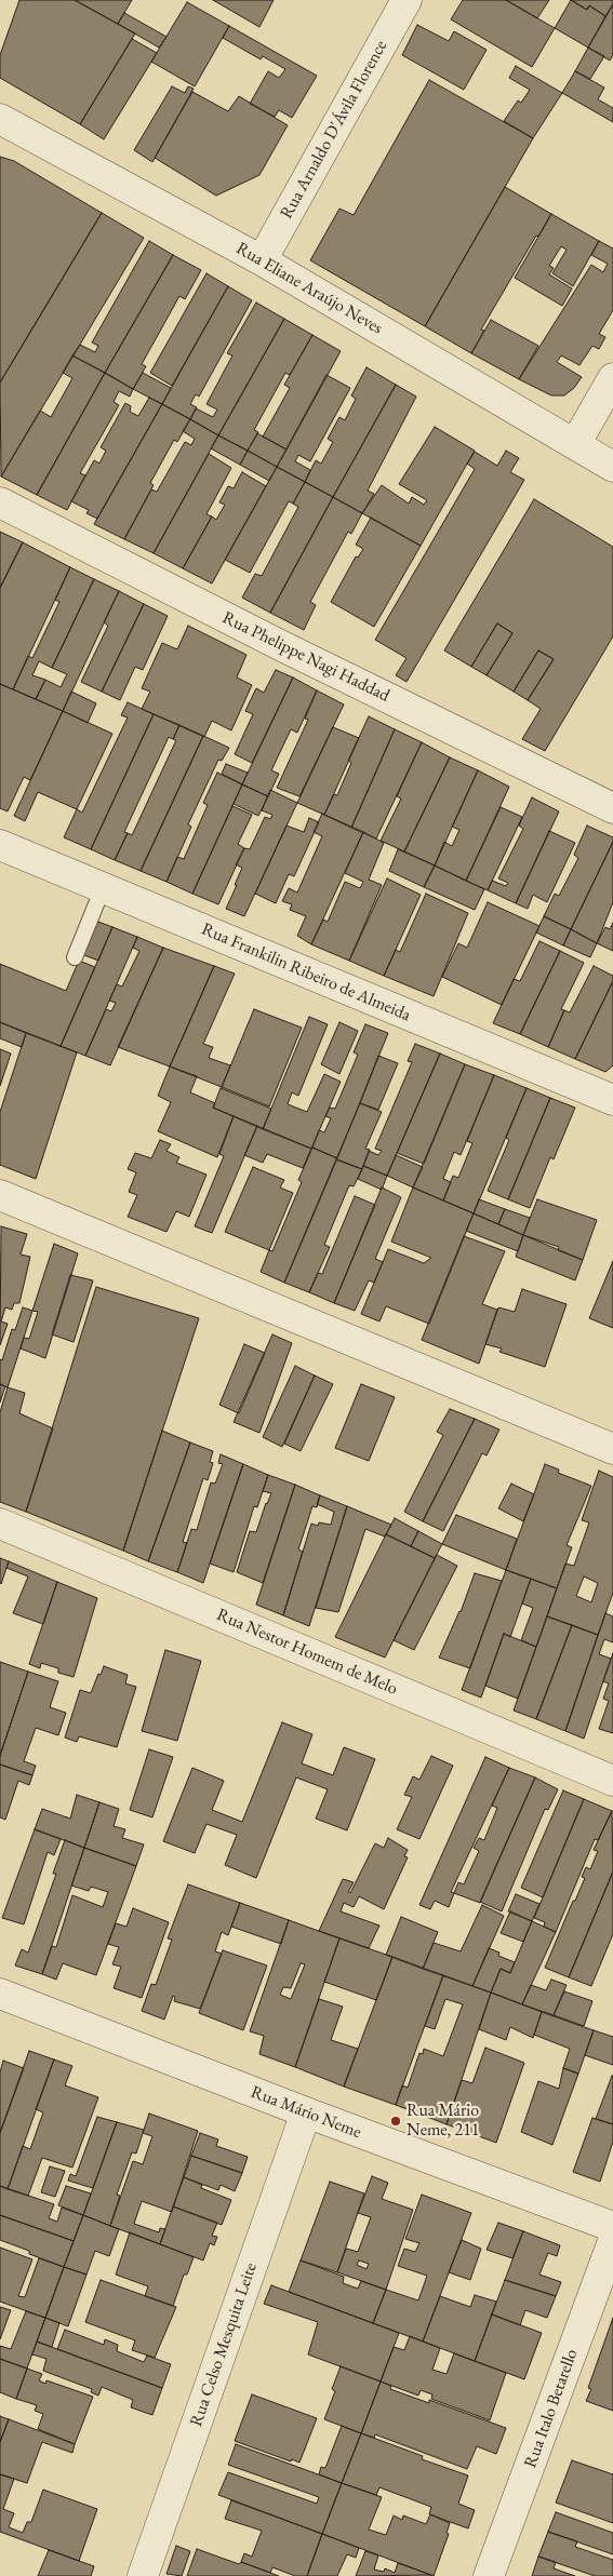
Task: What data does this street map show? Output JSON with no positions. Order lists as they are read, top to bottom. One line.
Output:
{"streets":{"street":["Rua Arnaldo D'Ávila Florence","Rua Eliane Araújo Neves","Rua Phelippe Nagi Haddad","Rua Frankilin Ribeiro de Almeida","Rua Nestor Homem de Melo","Rua Mário Neme","Rua Celso Mesquita Leite","Rua Italo Betarello"]},"crossings":[["Rua Arnaldo D'Ávila Florence","Rua Eliane Araújo Neves"],["Rua Mário Neme","Rua Celso Mesquita Leite"]],"places":["Rua Mário Neme, 211"]}
